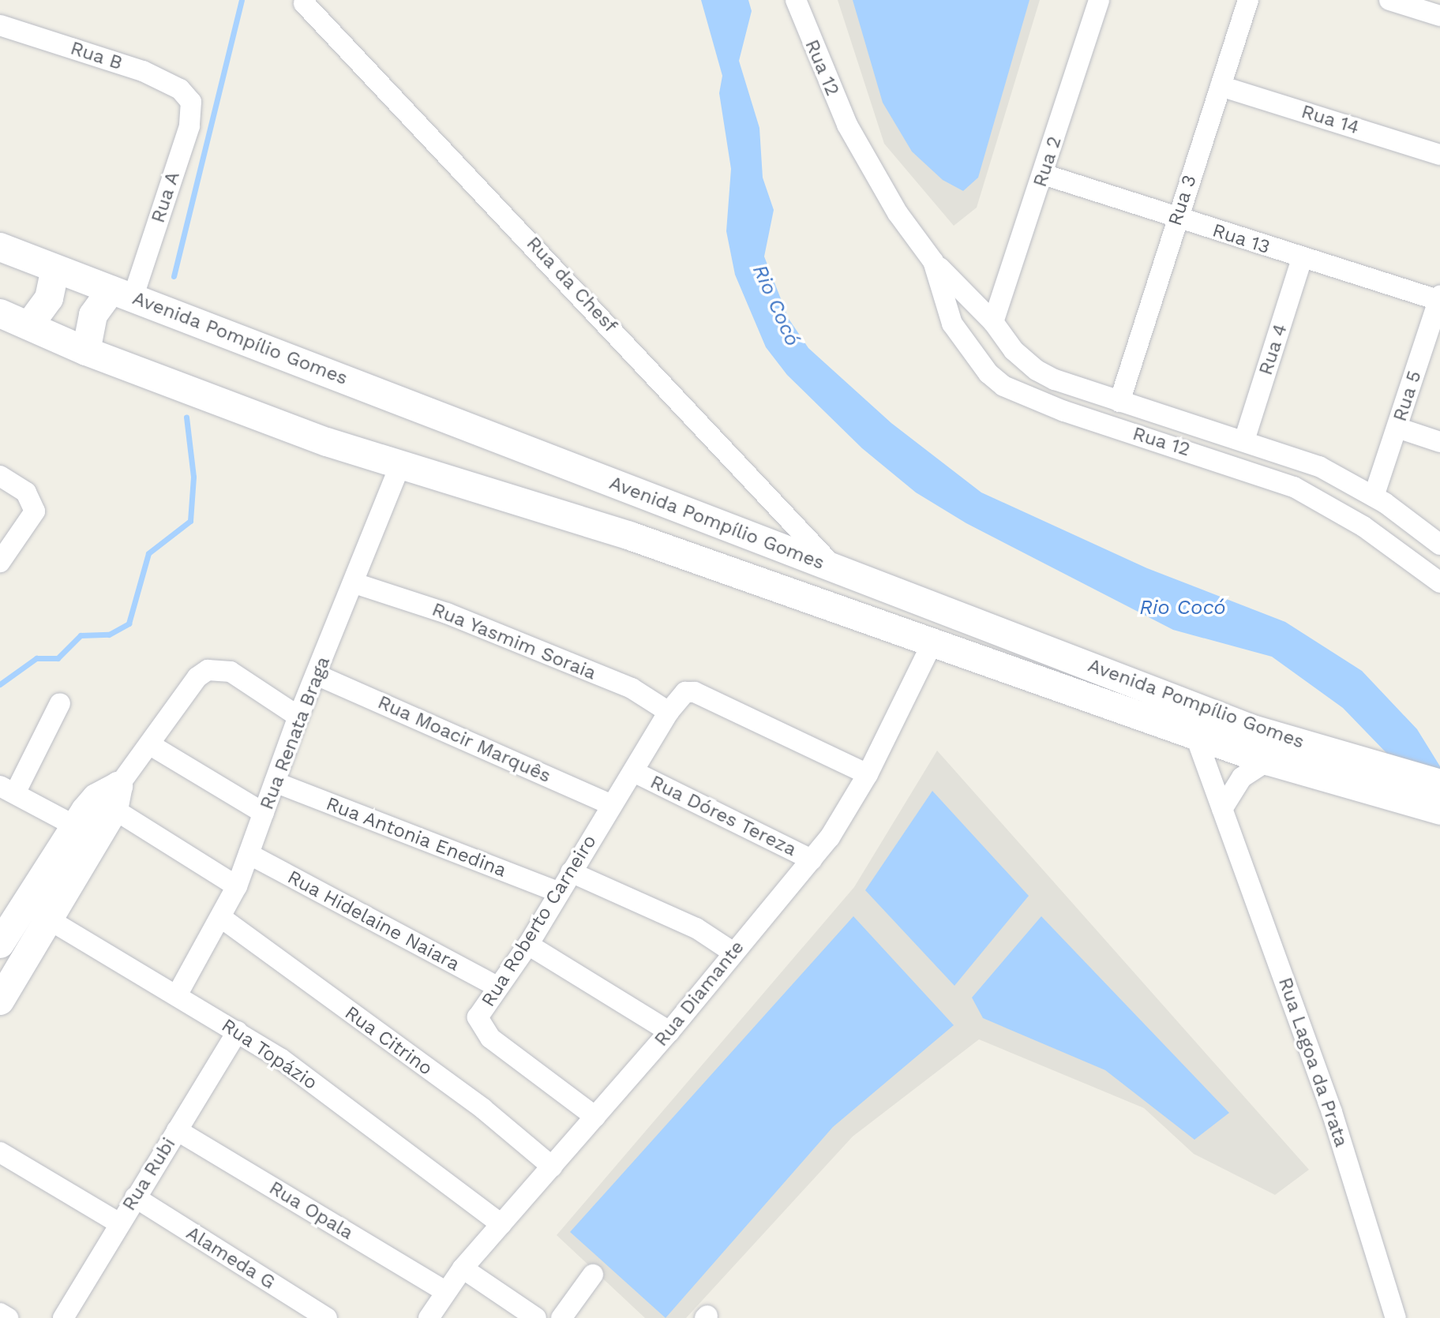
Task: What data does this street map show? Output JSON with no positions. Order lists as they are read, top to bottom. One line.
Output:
{"streets":{"main road":["Avenida Pompílio Gomes"],"street":["Rua B","Rua 12","Rua 14","Rua 2","Rua A","Rua 3","Rua 13","Rua da Chesf","Rua 4","Rua 5","Rua Yasmim Soraia","Rua Renata Braga","Rua Moacir Marquês","Rua Dóres Tereza","Rua Antonia Enedina","Rua Hidelaine Naiara","Rua Roberto Carneiro","Rua Diamante","Rua Citrino","Rua Topázio","Rua Lagoa da Prata","Rua Rubi","Rua Opala","Alameda G"]},"crossings":[["Rua B","Rua A"],["Rua 12","Rua 2"],["Rua 12","Rua 3"],["Rua 12","Rua 4"],["Rua 12","Rua 5"],["Rua 14","Rua 3"],["Rua 2","Rua 13"],["Rua A","Avenida Pompílio Gomes"],["Rua 3","Rua 13"],["Rua 13","Rua 4"],["Rua 13","Rua 5"],["Rua da Chesf","Avenida Pompílio Gomes"],["Avenida Pompílio Gomes","Rua Renata Braga"],["Avenida Pompílio Gomes","Rua Diamante"],["Avenida Pompílio Gomes","Rua Lagoa da Prata"],["Rua Yasmim Soraia","Rua Renata Braga"],["Rua Yasmim Soraia","Rua Roberto Carneiro"],["Rua Renata Braga","Rua Moacir Marquês"],["Rua Renata Braga","Rua Antonia Enedina"],["Rua Renata Braga","Rua Hidelaine Naiara"],["Rua Renata Braga","Rua Citrino"],["Rua Renata Braga","Rua Topázio"],["Rua Moacir Marquês","Rua Roberto Carneiro"],["Rua Dóres Tereza","Rua Roberto Carneiro"],["Rua Dóres Tereza","Rua Diamante"],["Rua Antonia Enedina","Rua Roberto Carneiro"],["Rua Hidelaine Naiara","Rua Roberto Carneiro"],["Rua Roberto Carneiro","Rua Diamante"],["Rua Diamante","Rua Citrino"],["Rua Diamante","Rua Topázio"],["Rua Diamante","Rua Opala"],["Rua Topázio","Rua Rubi"],["Rua Rubi","Rua Opala"],["Rua Rubi","Alameda G"]],"water":["Rio Cocó"]}
